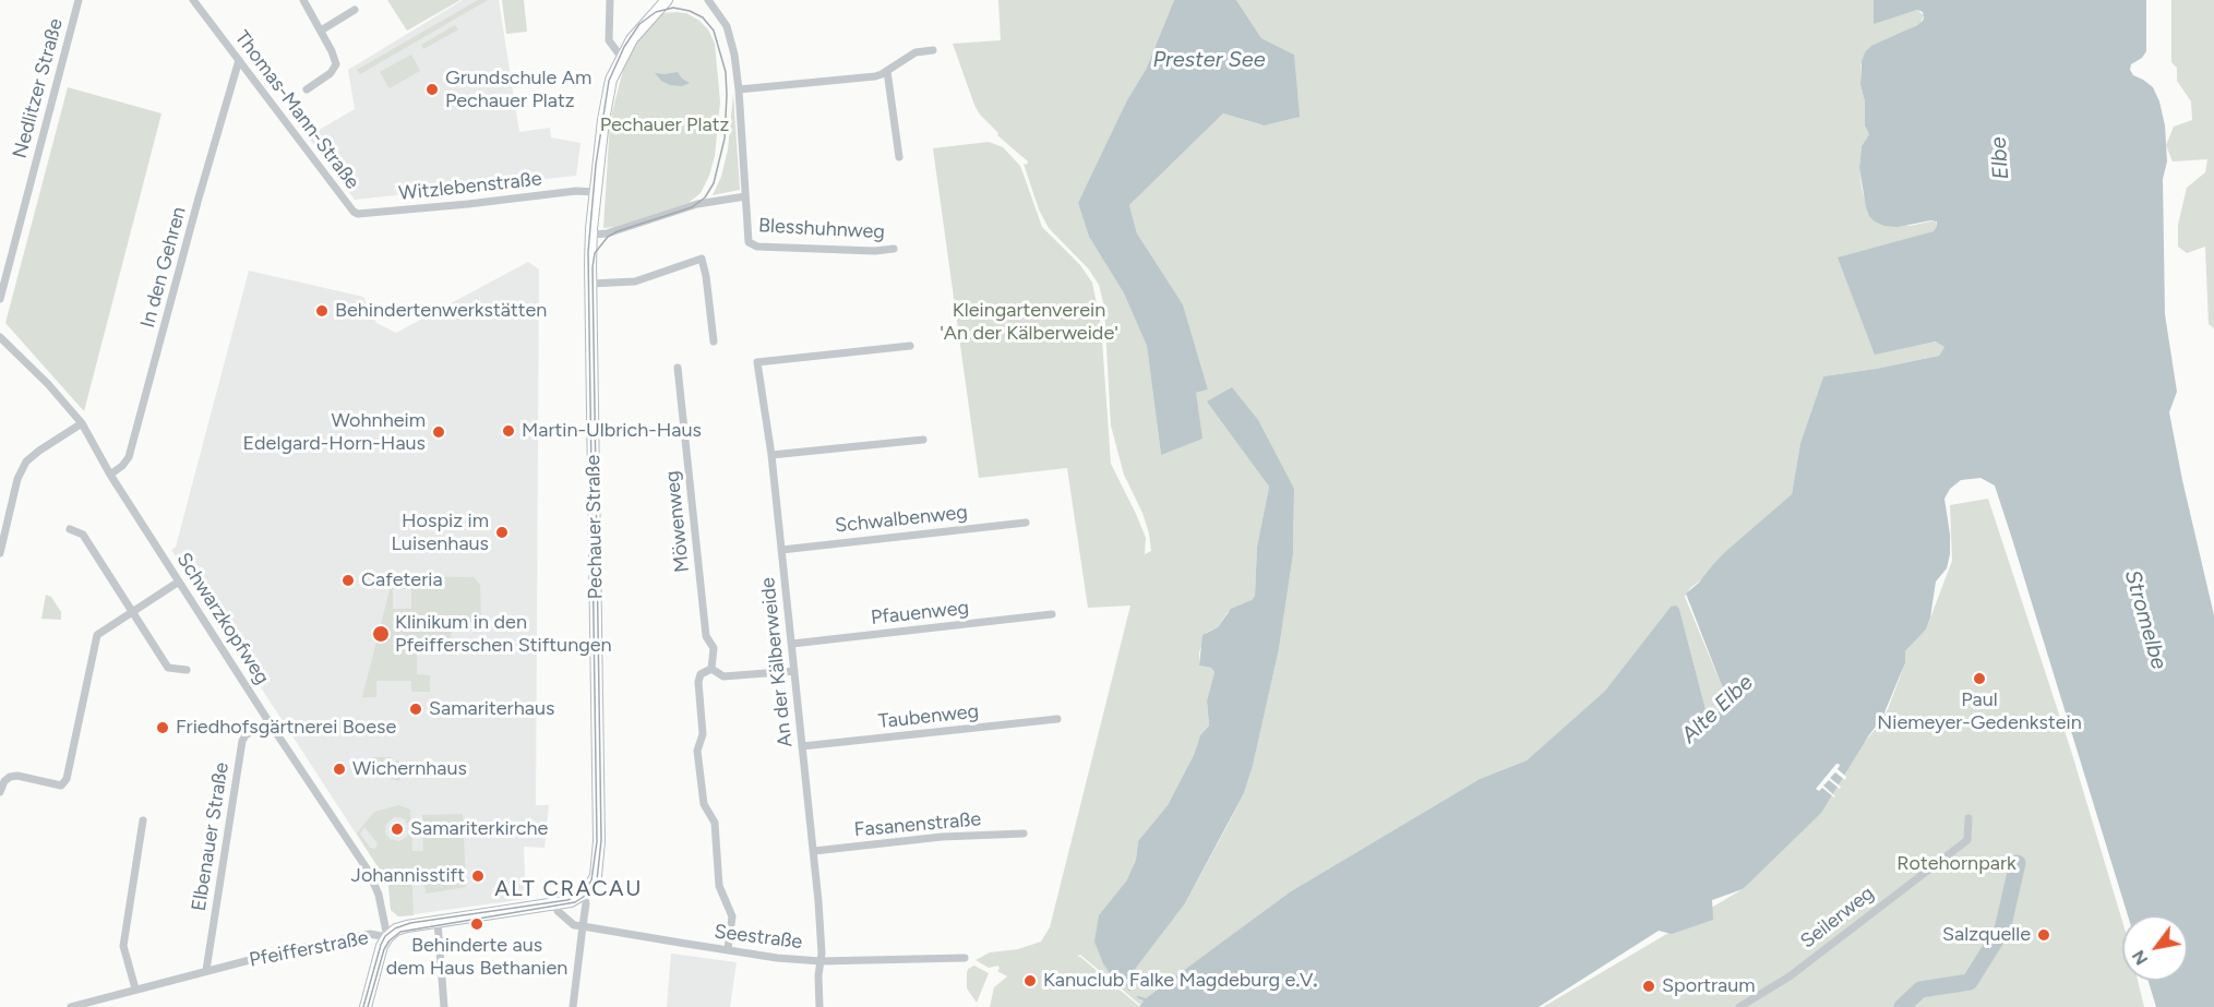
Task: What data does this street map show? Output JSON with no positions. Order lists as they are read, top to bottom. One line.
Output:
{"streets":{"main road":["Pechauer Straße","Pfeifferstraße"],"street":["Nedlitzer Straße","Thomas-Mann-Straße","Witzlebenstraße","Blesshuhnweg","In den Gehren","Schwalbenweg","Möwenweg","Pfauenweg","Schwarzkopfweg","An der Kälberweide","Taubenweg","Fasanenstraße","Elbenauer Straße","Seilerweg","Seestraße"]},"crossings":[["Thomas-Mann-Straße","Witzlebenstraße"],["Thomas-Mann-Straße","In den Gehren"],["In den Gehren","Schwarzkopfweg"],["Schwalbenweg","An der Kälberweide"],["Pechauer Straße","Pfeifferstraße"],["Pfauenweg","An der Kälberweide"],["Schwarzkopfweg","Elbenauer Straße"],["Schwarzkopfweg","Pfeifferstraße"],["An der Kälberweide","Taubenweg"],["An der Kälberweide","Fasanenstraße"],["An der Kälberweide","Seestraße"],["Elbenauer Straße","Pfeifferstraße"]],"districts":["ALT CRACAU"],"water":["Prester See","Elbe","Stromelbe","Alte Elbe"],"parks":["Pechauer Platz","Kleingartenverein 'An der Kälberweide'","Rotehornpark"],"places":["Grundschule Am Pechauer Platz","Behindertenwerkstätten","Martin-Ulbrich-Haus","Wohnheim Edelgard-Horn-Haus","Hospiz im Luisenhaus","Cafeteria","Klinikum in den Pfeifferschen Stiftungen","Paul Niemeyer-Gedenkstein","Samariterhaus","Friedhofsgärtnerei Boese","Wichernhaus","Samariterkirche","Johannisstift","Behinderte aus dem Haus Bethanien","Salzquelle","Kanuclub Falke Magdeburg e.V.","Sportraum"],"north":"bottom left"}
